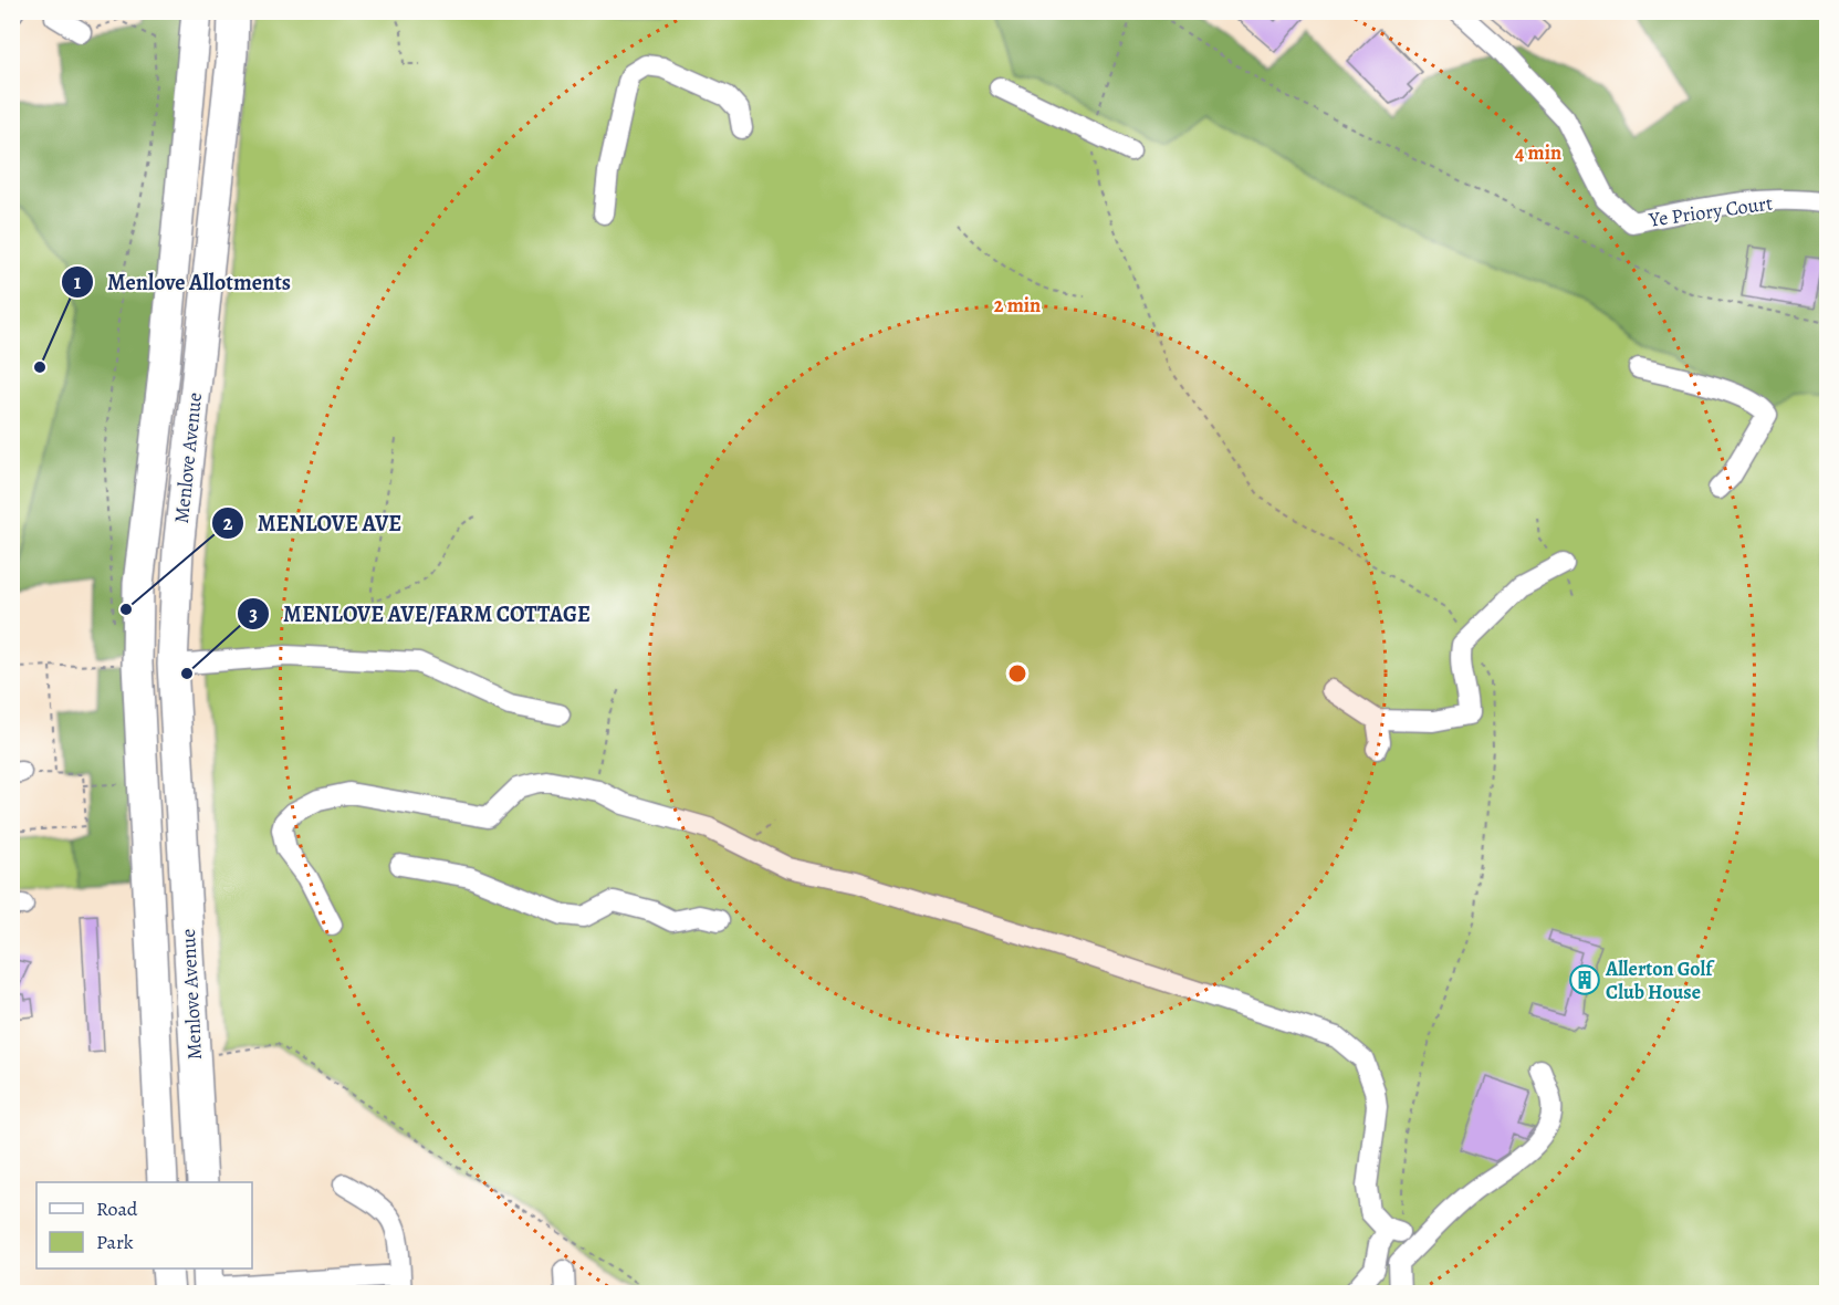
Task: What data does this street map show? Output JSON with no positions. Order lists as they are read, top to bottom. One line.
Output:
{"streets":{"highway":["Menlove Avenue"],"street":["Ye Priory Court"]},"places":{"other":["Menlove Allotments","MENLOVE AVE","MENLOVE AVE/FARM COTTAGE"],"building":["Allerton Golf Club House"]},"legend":["Road","Park"],"rings":["4 min","2 min"]}
